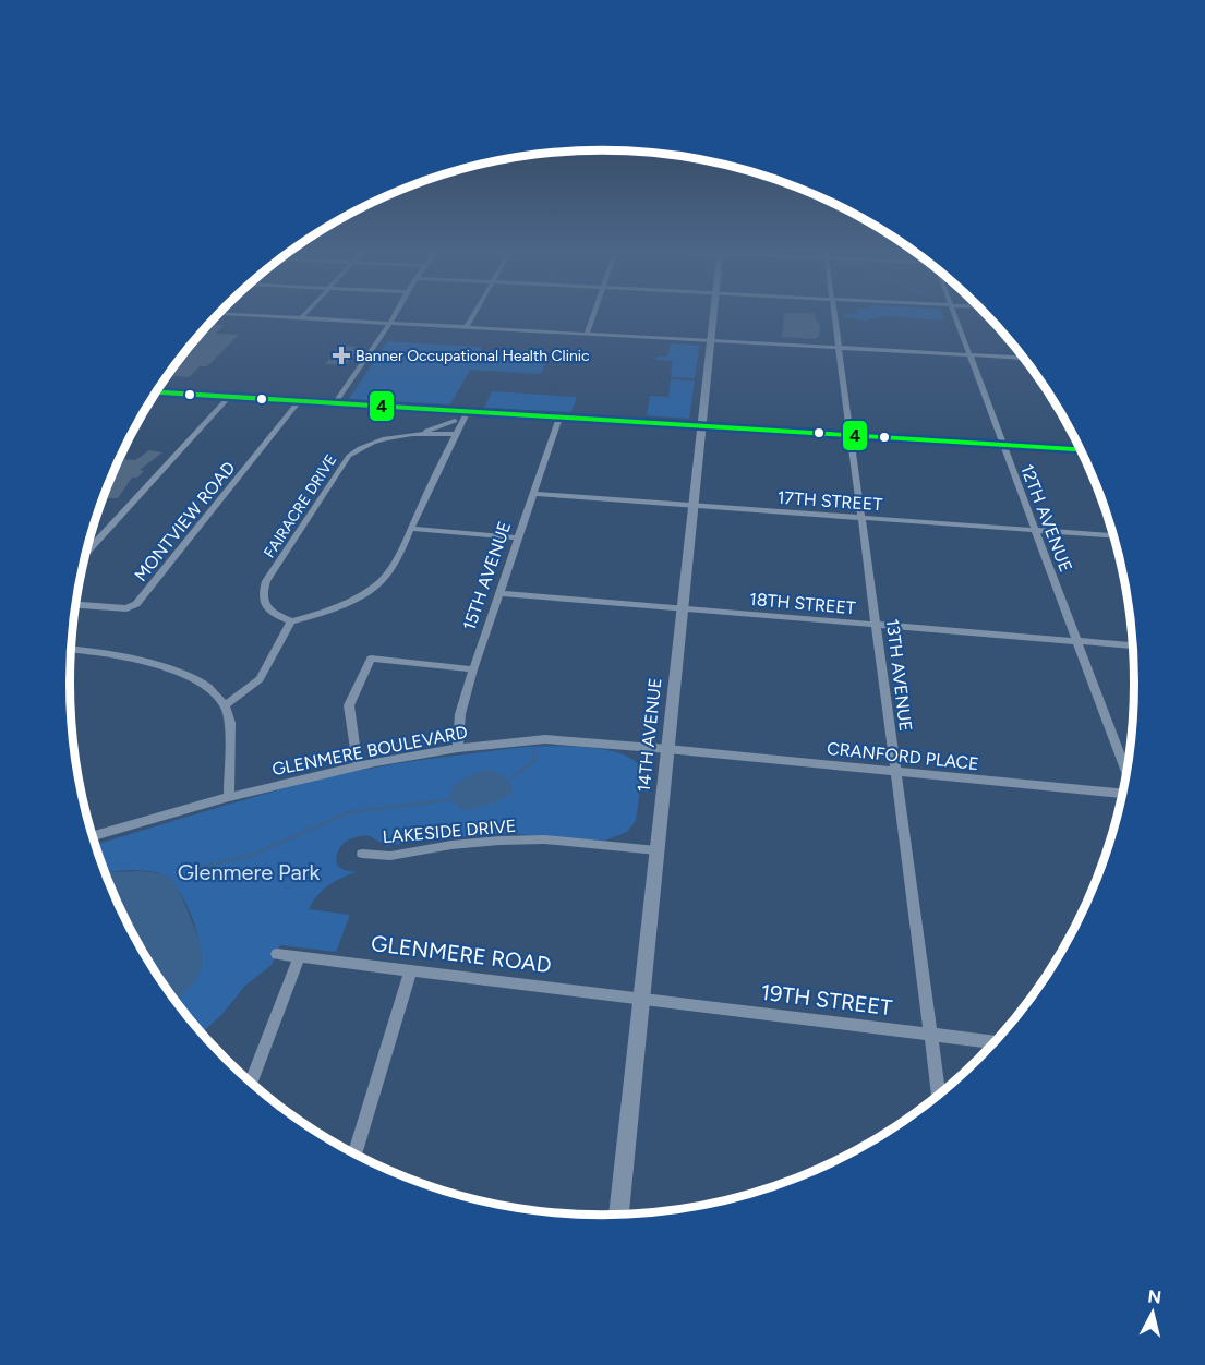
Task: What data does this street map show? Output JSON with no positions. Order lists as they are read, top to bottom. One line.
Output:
{"streets":{"street":["17TH STREET","FAIRACRE DRIVE","12TH AVENUE","MONTVIEW ROAD","15TH AVENUE","18TH STREET","13TH AVENUE","14TH AVENUE","GLENMERE BOULEVARD","CRANFORD PLACE","LAKESIDE DRIVE","GLENMERE ROAD","19TH STREET"]},"crossings":[["17TH STREET","12TH AVENUE"],["17TH STREET","15TH AVENUE"],["17TH STREET","13TH AVENUE"],["17TH STREET","14TH AVENUE"],["12TH AVENUE","18TH STREET"],["15TH AVENUE","18TH STREET"],["15TH AVENUE","GLENMERE BOULEVARD"],["18TH STREET","13TH AVENUE"],["18TH STREET","14TH AVENUE"],["13TH AVENUE","CRANFORD PLACE"],["13TH AVENUE","19TH STREET"],["14TH AVENUE","GLENMERE BOULEVARD"],["14TH AVENUE","CRANFORD PLACE"],["14TH AVENUE","LAKESIDE DRIVE"],["14TH AVENUE","GLENMERE ROAD"],["14TH AVENUE","19TH STREET"],["GLENMERE BOULEVARD","CRANFORD PLACE"],["GLENMERE ROAD","19TH STREET"]],"parks":["Glenmere Park"],"places":{"health":["Banner Occupational Health Clinic"]},"lines":["transit line 4"],"north":"top"}
